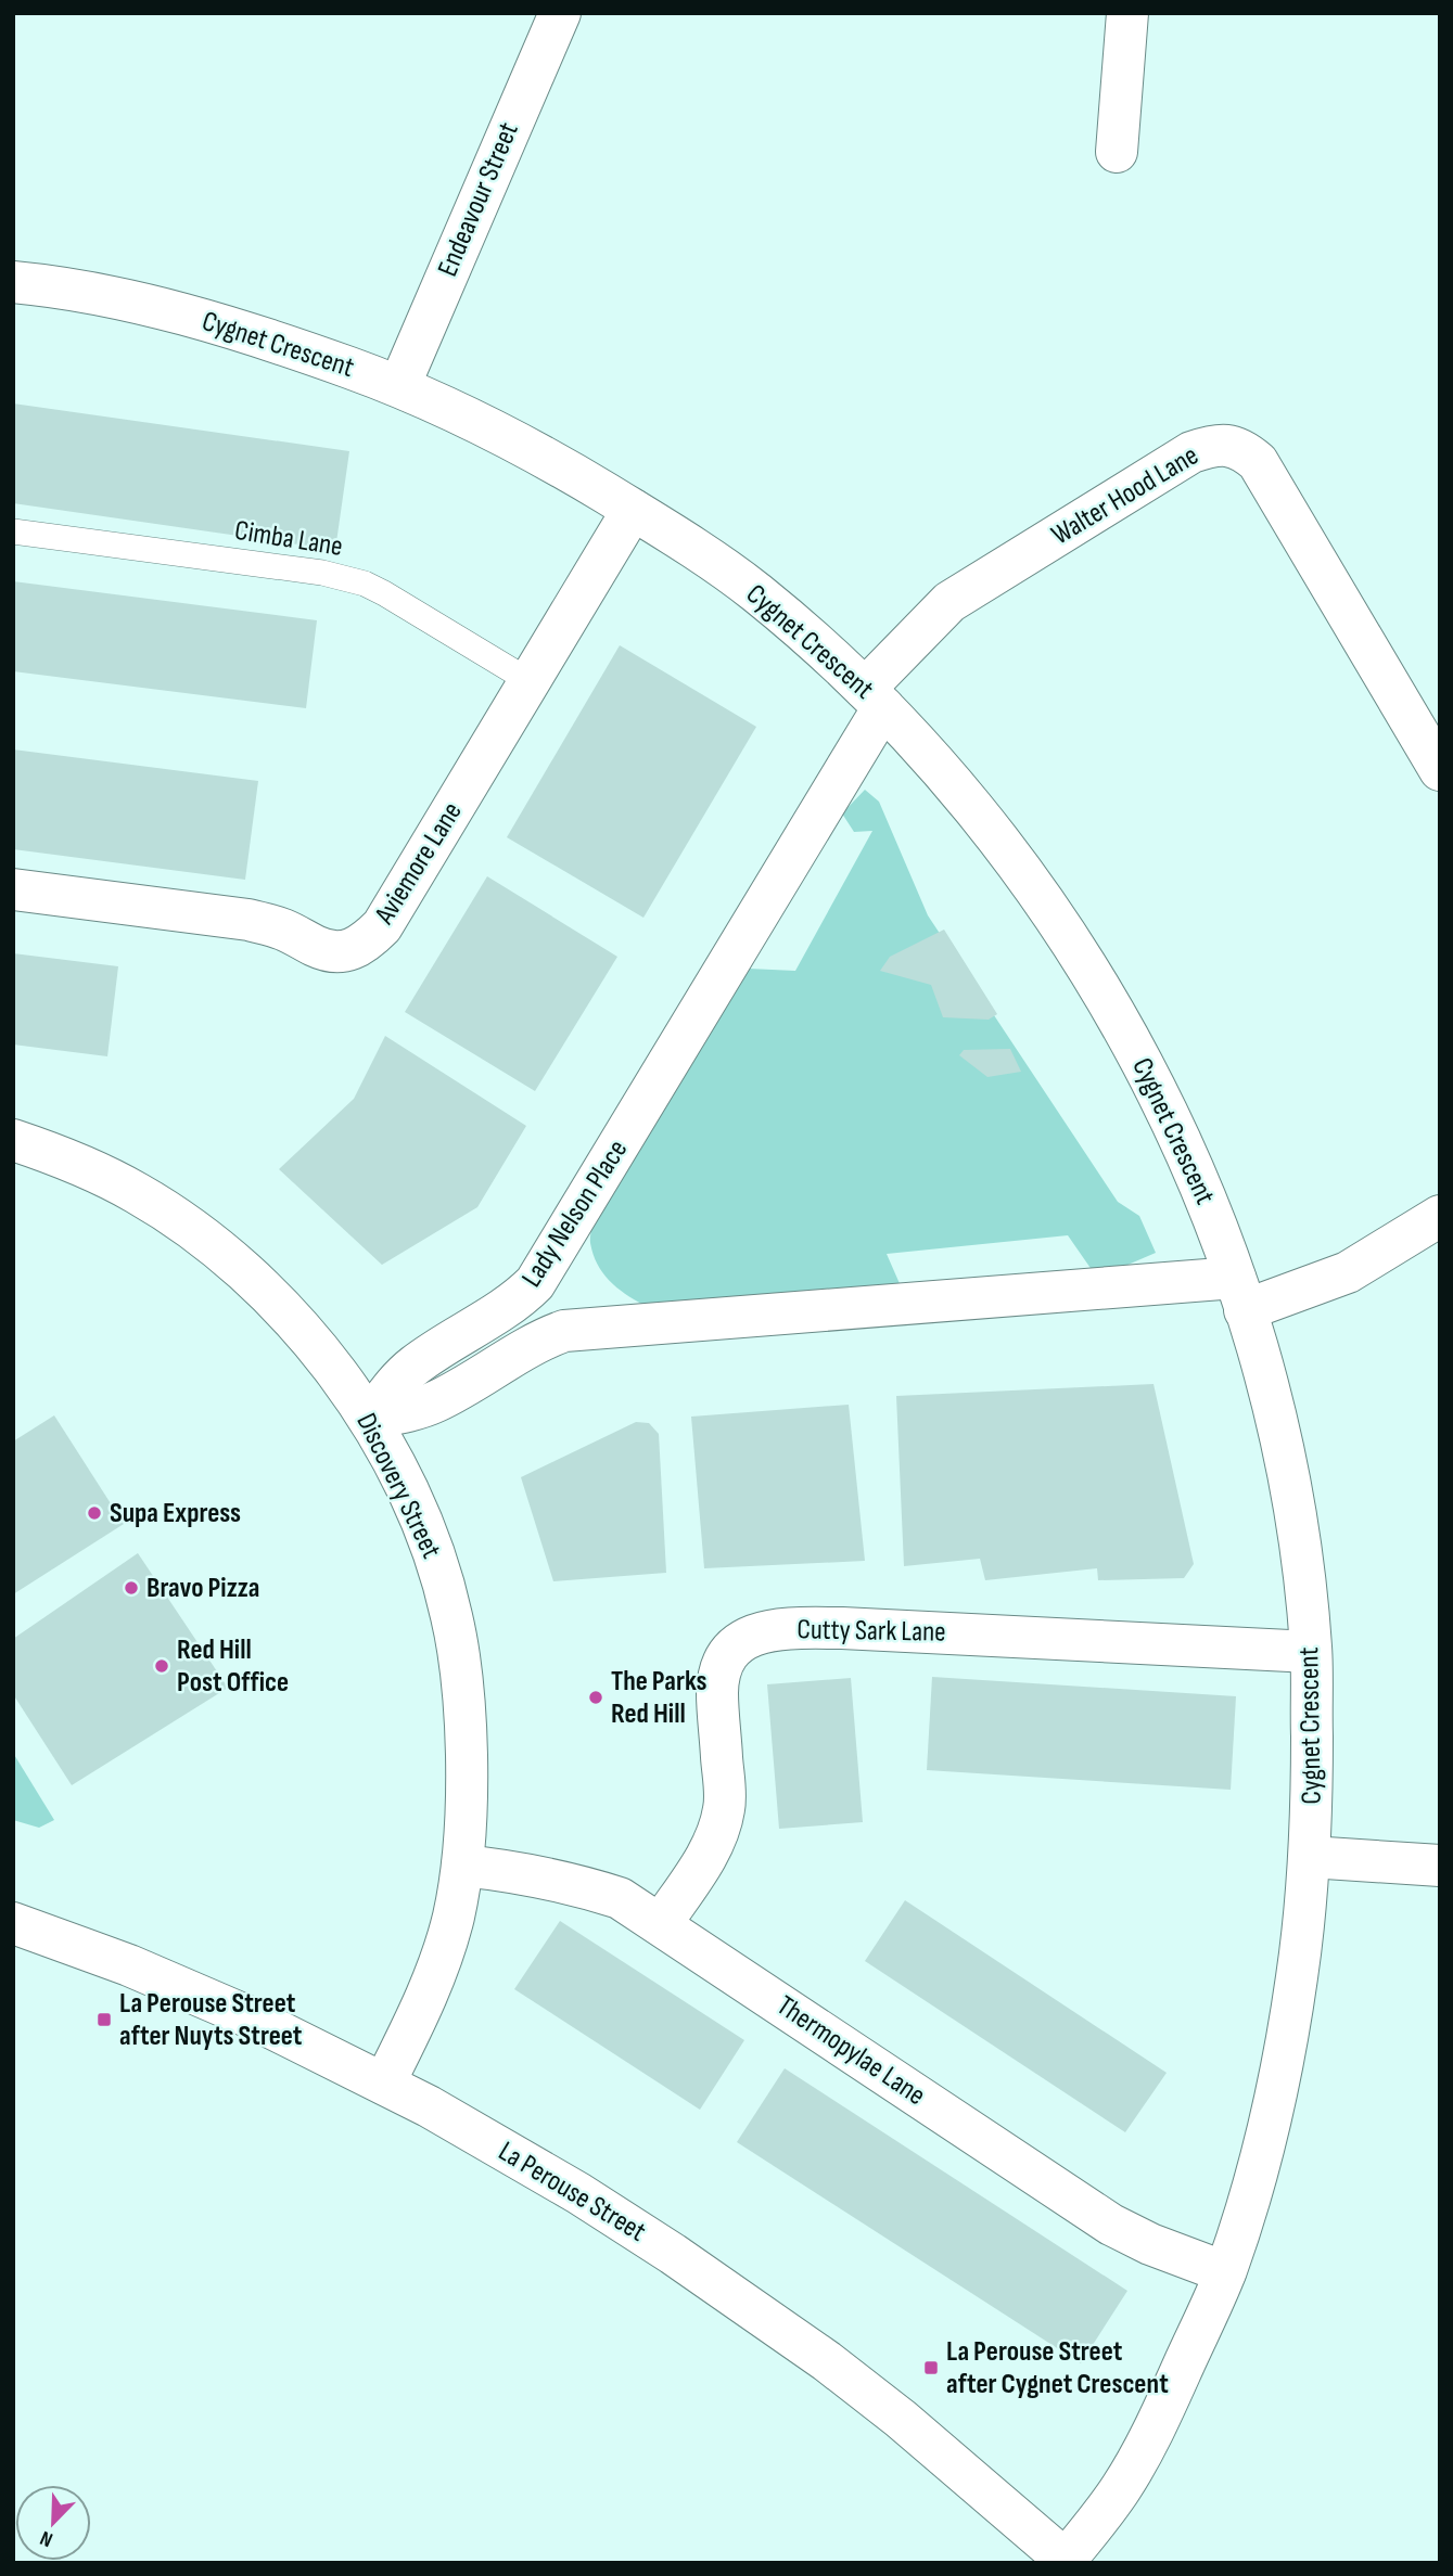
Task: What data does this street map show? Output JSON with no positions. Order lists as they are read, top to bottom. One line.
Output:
{"streets":{"street":["Endeavour Street","Cygnet Crescent","Walter Hood Lane","Aviemore Lane","Lady Nelson Place","Discovery Street","Cutty Sark Lane","Thermopylae Lane","La Perouse Street"],"lane":["Cimba Lane"]},"crossings":[["Endeavour Street","Cygnet Crescent"],["Cygnet Crescent","Walter Hood Lane"],["Cygnet Crescent","Aviemore Lane"],["Cygnet Crescent","Lady Nelson Place"],["Cygnet Crescent","Cutty Sark Lane"],["Cygnet Crescent","Thermopylae Lane"],["Cygnet Crescent","La Perouse Street"],["Walter Hood Lane","Lady Nelson Place"],["Cimba Lane","Aviemore Lane"],["Lady Nelson Place","Discovery Street"],["Discovery Street","Thermopylae Lane"],["Discovery Street","La Perouse Street"],["Cutty Sark Lane","Thermopylae Lane"]],"places":{"other":["Supa Express","Bravo Pizza","Red Hill Post Office","The Parks Red Hill"],"transit":["La Perouse Street after Nuyts Street","La Perouse Street after Cygnet Crescent"]},"north":"bottom left"}
